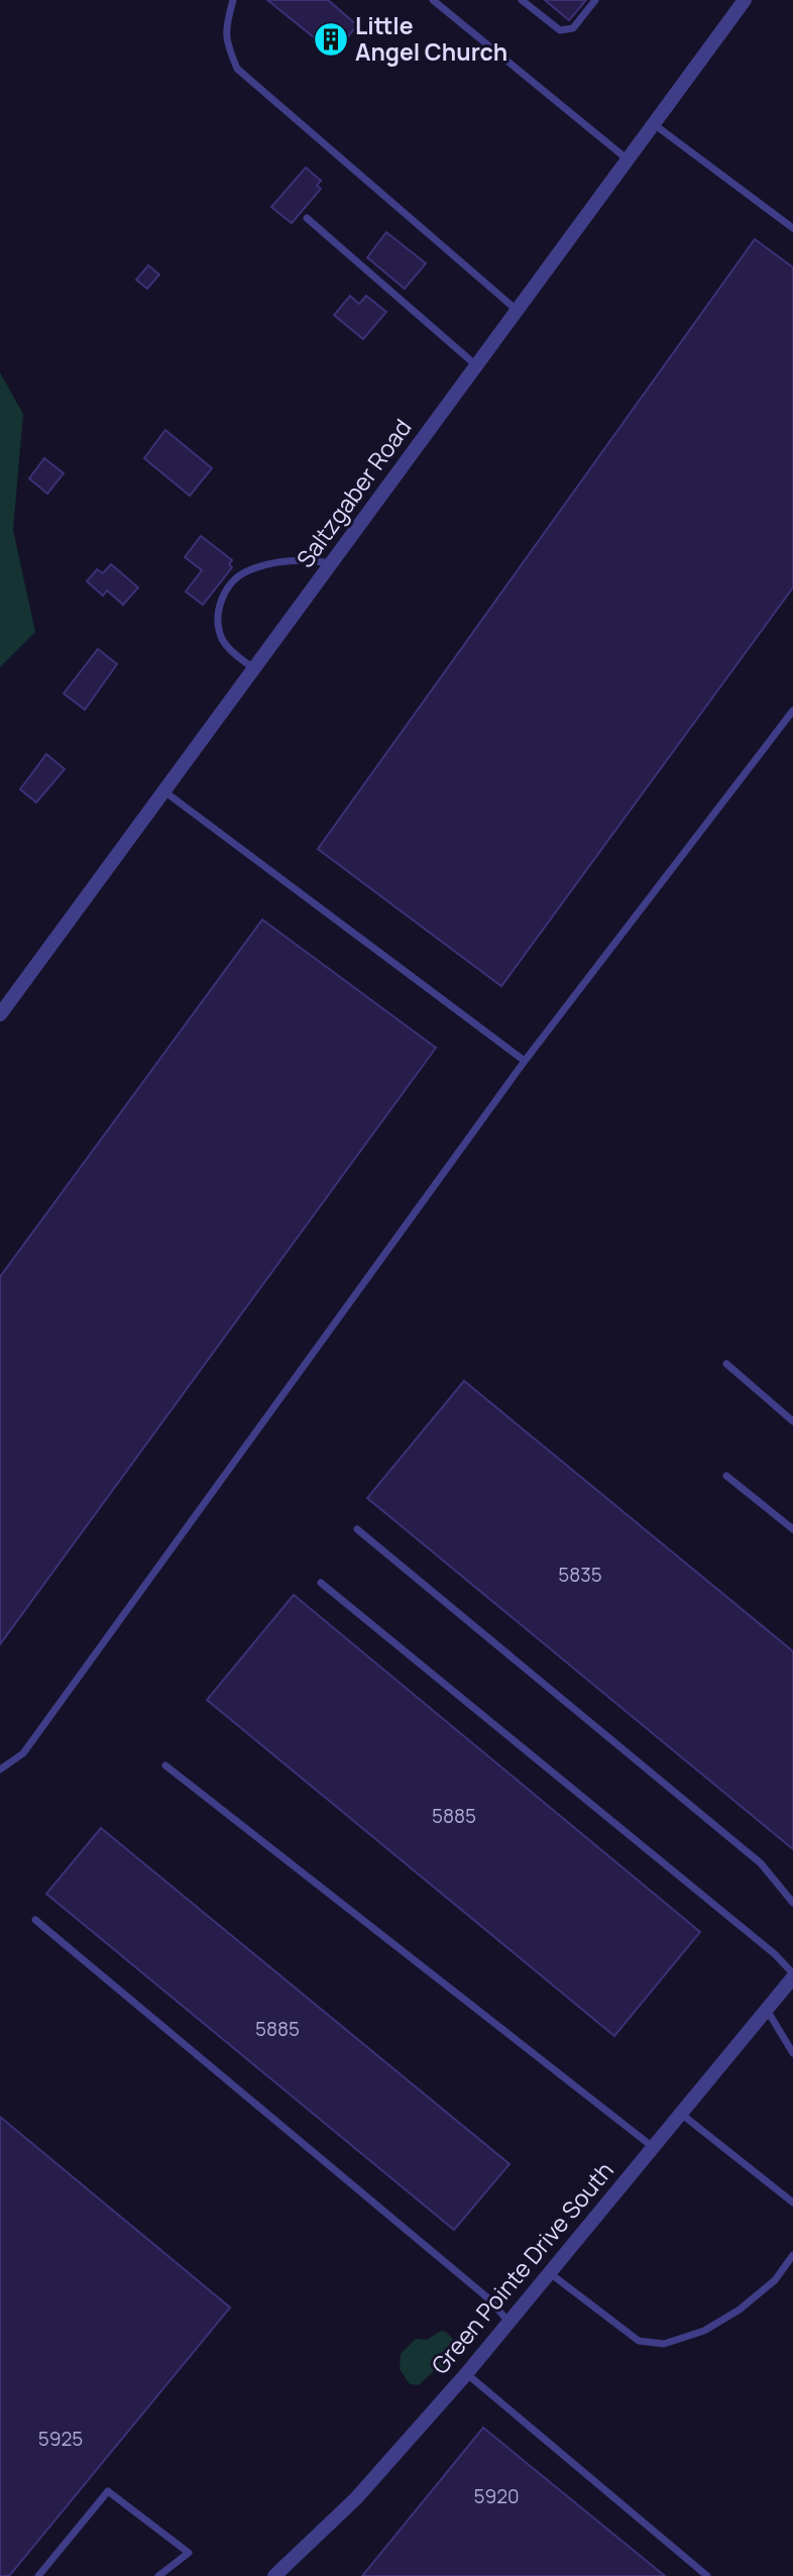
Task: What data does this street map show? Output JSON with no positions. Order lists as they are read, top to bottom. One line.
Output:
{"streets":{"street":["Saltzgaber Road","Green Pointe Drive South"]},"places":{"building":["Little Angel Church"]},"house_numbers":["5835","5885","5885","5925","5920"]}
